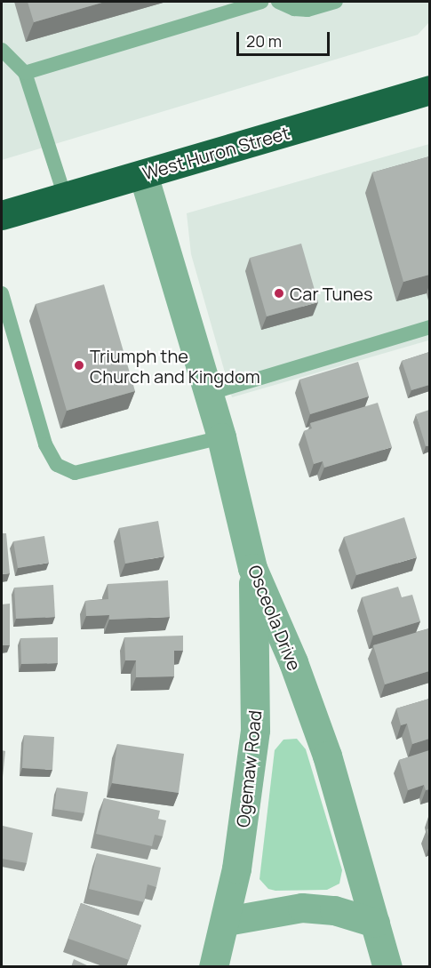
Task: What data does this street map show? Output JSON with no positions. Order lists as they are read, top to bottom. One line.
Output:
{"streets":{"highway":["West Huron Street"],"street":["Osceola Drive","Ogemaw Road"]},"crossings":[["West Huron Street","Osceola Drive"],["Osceola Drive","Ogemaw Road"]],"places":["Car Tunes","Triumph the Church and Kingdom"],"scale_bar":"20 m"}
